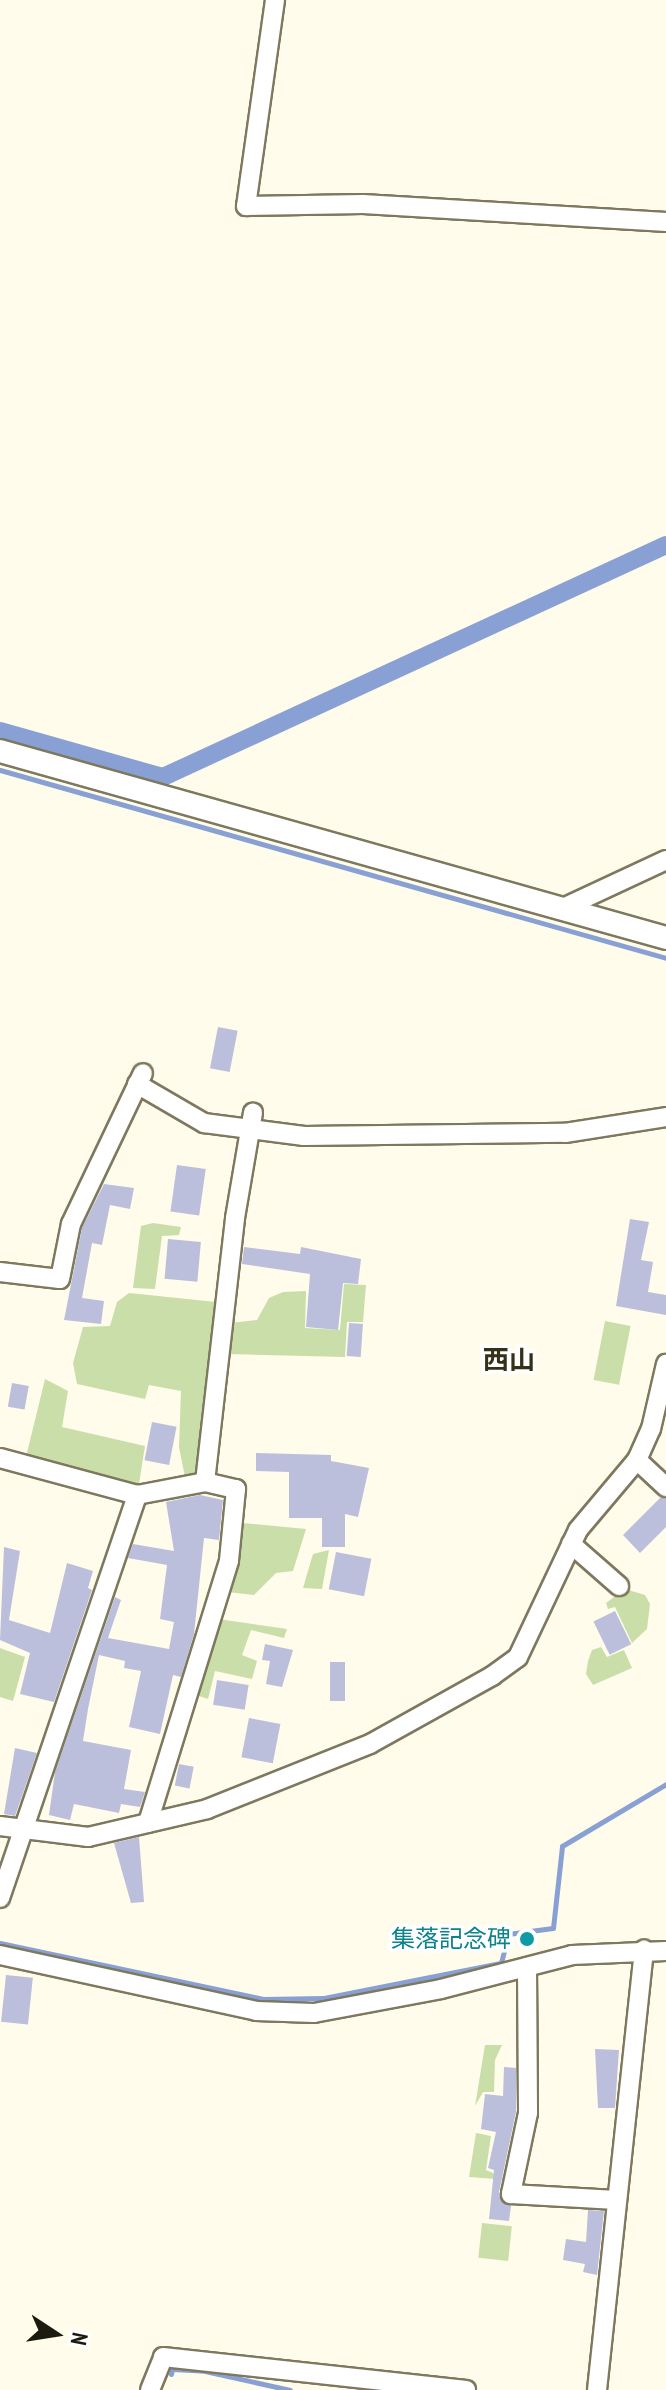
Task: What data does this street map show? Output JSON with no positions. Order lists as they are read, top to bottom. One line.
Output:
{"districts":["西山"],"places":["集落記念碑"],"north":"right"}
